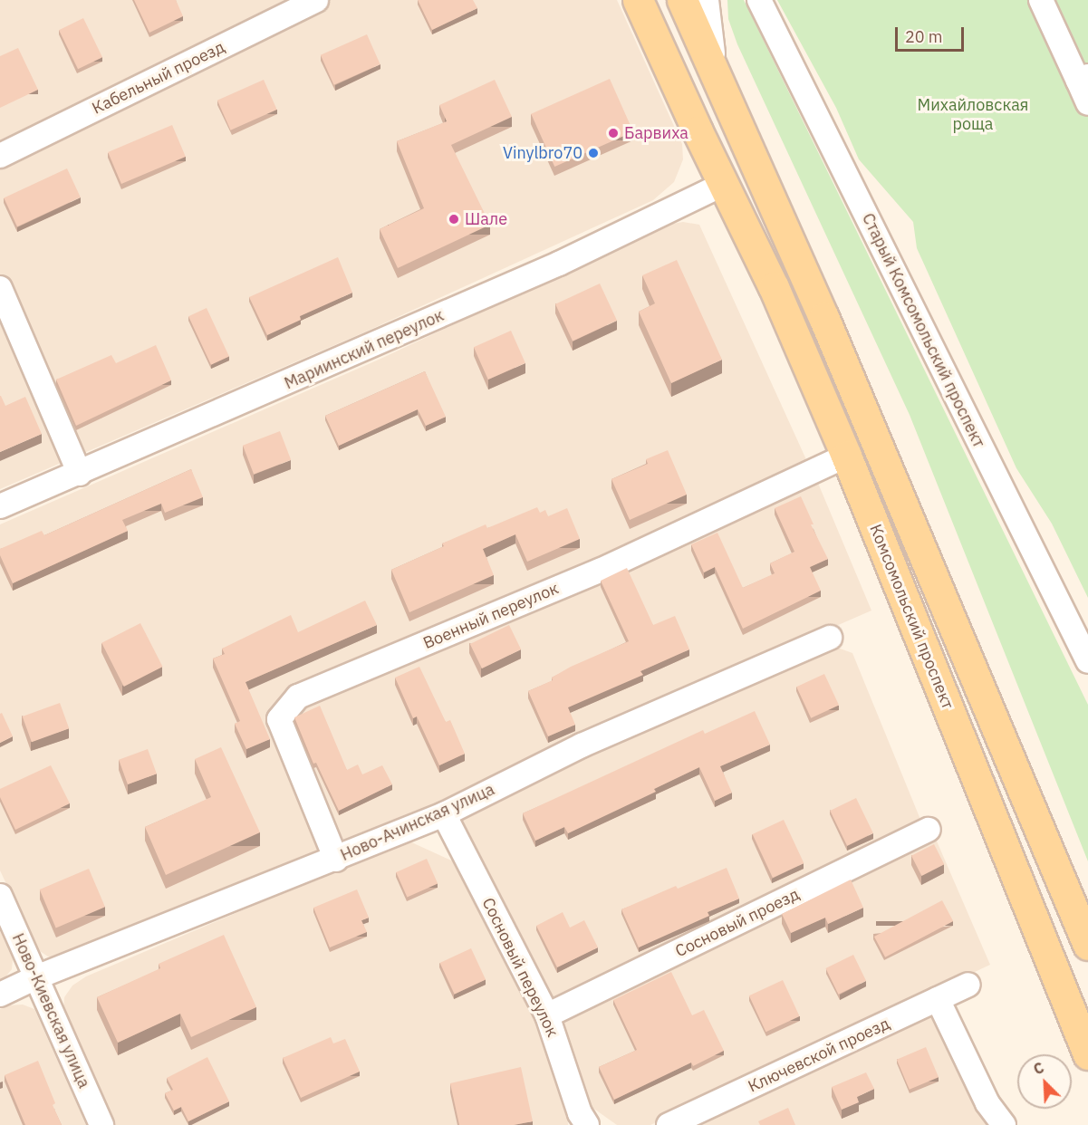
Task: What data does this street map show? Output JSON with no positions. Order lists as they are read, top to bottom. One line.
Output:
{"streets":{"main road":["Комсомольский проспект"],"street":["Кабельный проезд","Старый Комсомольский проспект","Мариинский переулок","Военный переулок","Ново-Ачинская улица","Сосновый проезд","Сосновый переулок","Ново-Киевская улица","Ключевской проезд"]},"crossings":[["Мариинский переулок","Комсомольский проспект"],["Военный переулок","Комсомольский проспект"],["Военный переулок","Ново-Ачинская улица"],["Ново-Ачинская улица","Сосновый переулок"],["Ново-Ачинская улица","Ново-Киевская улица"],["Сосновый проезд","Сосновый переулок"]],"parks":["Михайловская роща"],"places":["Барвиха","Vinylbro70","Шале"],"scale_bar":"20 m","north":"top left"}
